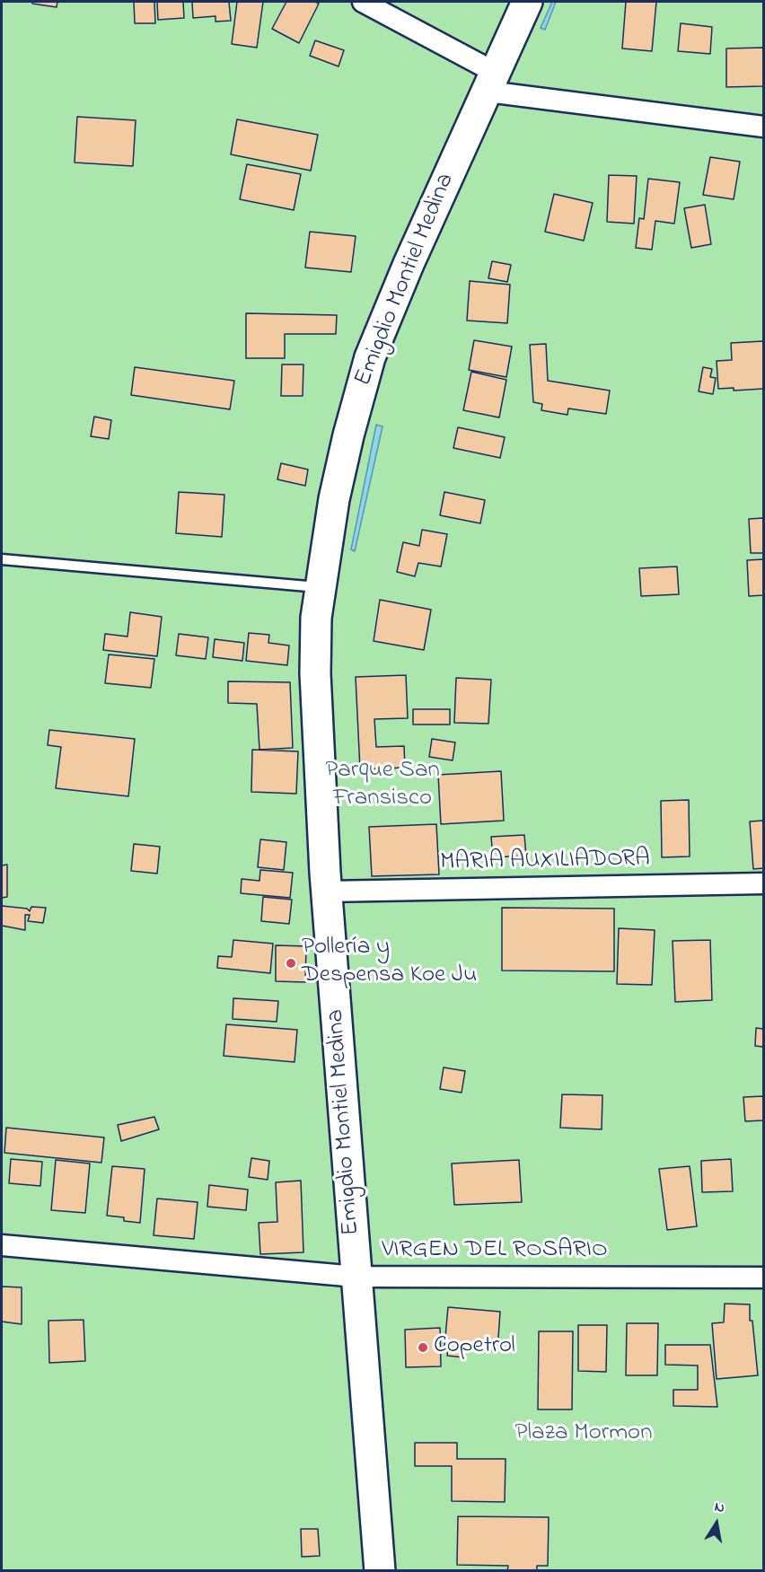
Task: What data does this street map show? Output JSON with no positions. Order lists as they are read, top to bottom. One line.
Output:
{"streets":{"main road":["Emigdio Montiel Medina"],"street":["MARIA AUXILIADORA","VIRGEN DEL ROSARIO"]},"crossings":[["Emigdio Montiel Medina","MARIA AUXILIADORA"],["Emigdio Montiel Medina","VIRGEN DEL ROSARIO"]],"parks":["Parque San Fransisco","Plaza Mormon"],"places":["Pollería y Despensa Koe Ju","Copetrol"],"north":"top"}
